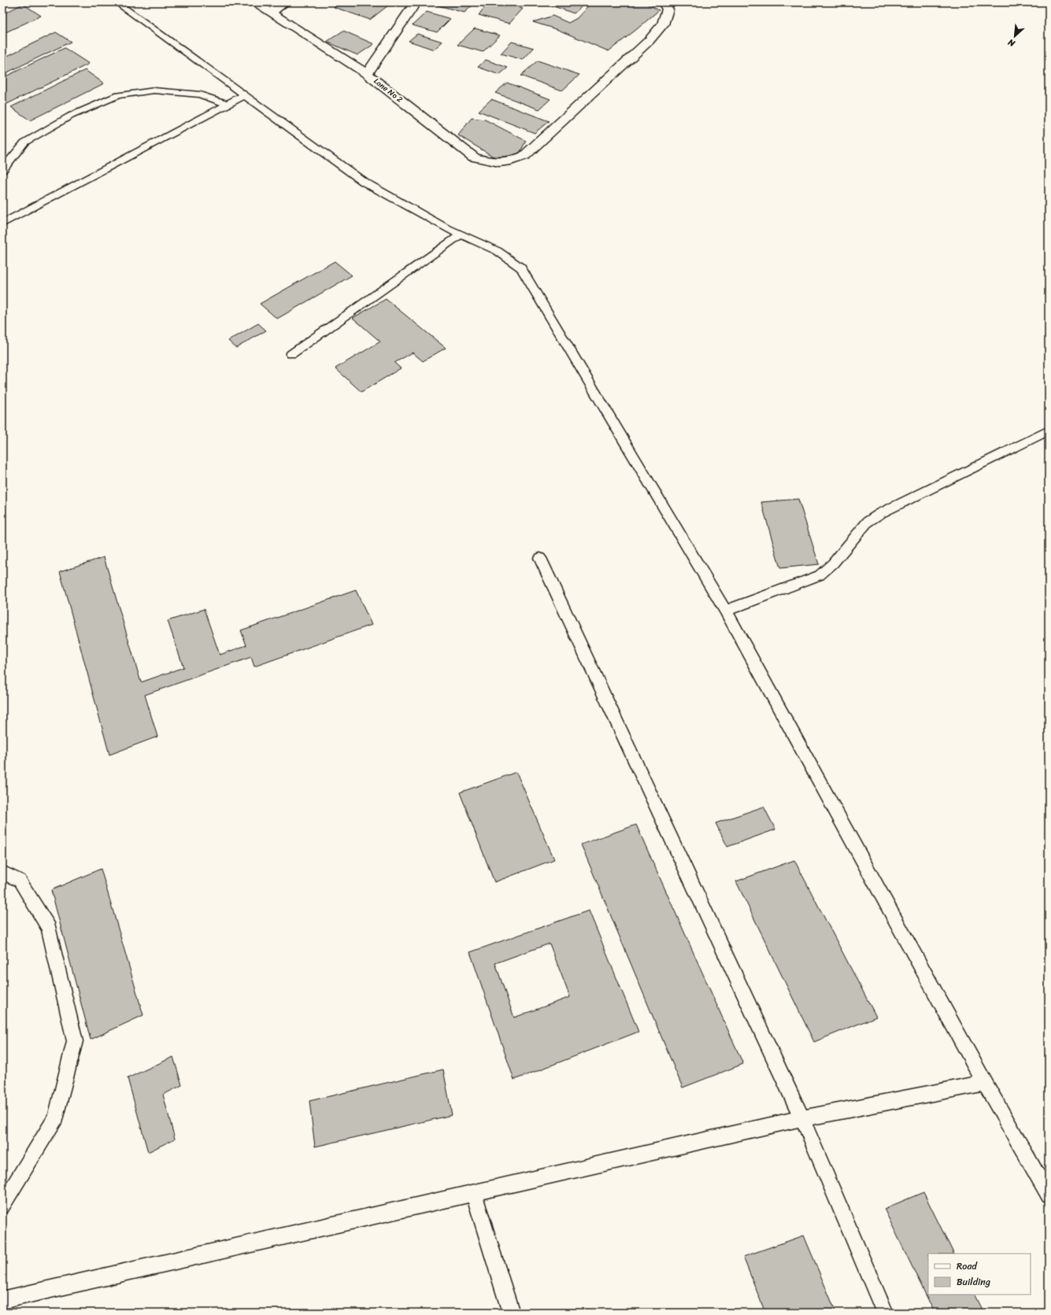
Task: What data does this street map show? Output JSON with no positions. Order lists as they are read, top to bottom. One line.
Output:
{"streets":{"street":["Lane No 2"]},"legend":["Road","Building"],"north":"bottom left"}
